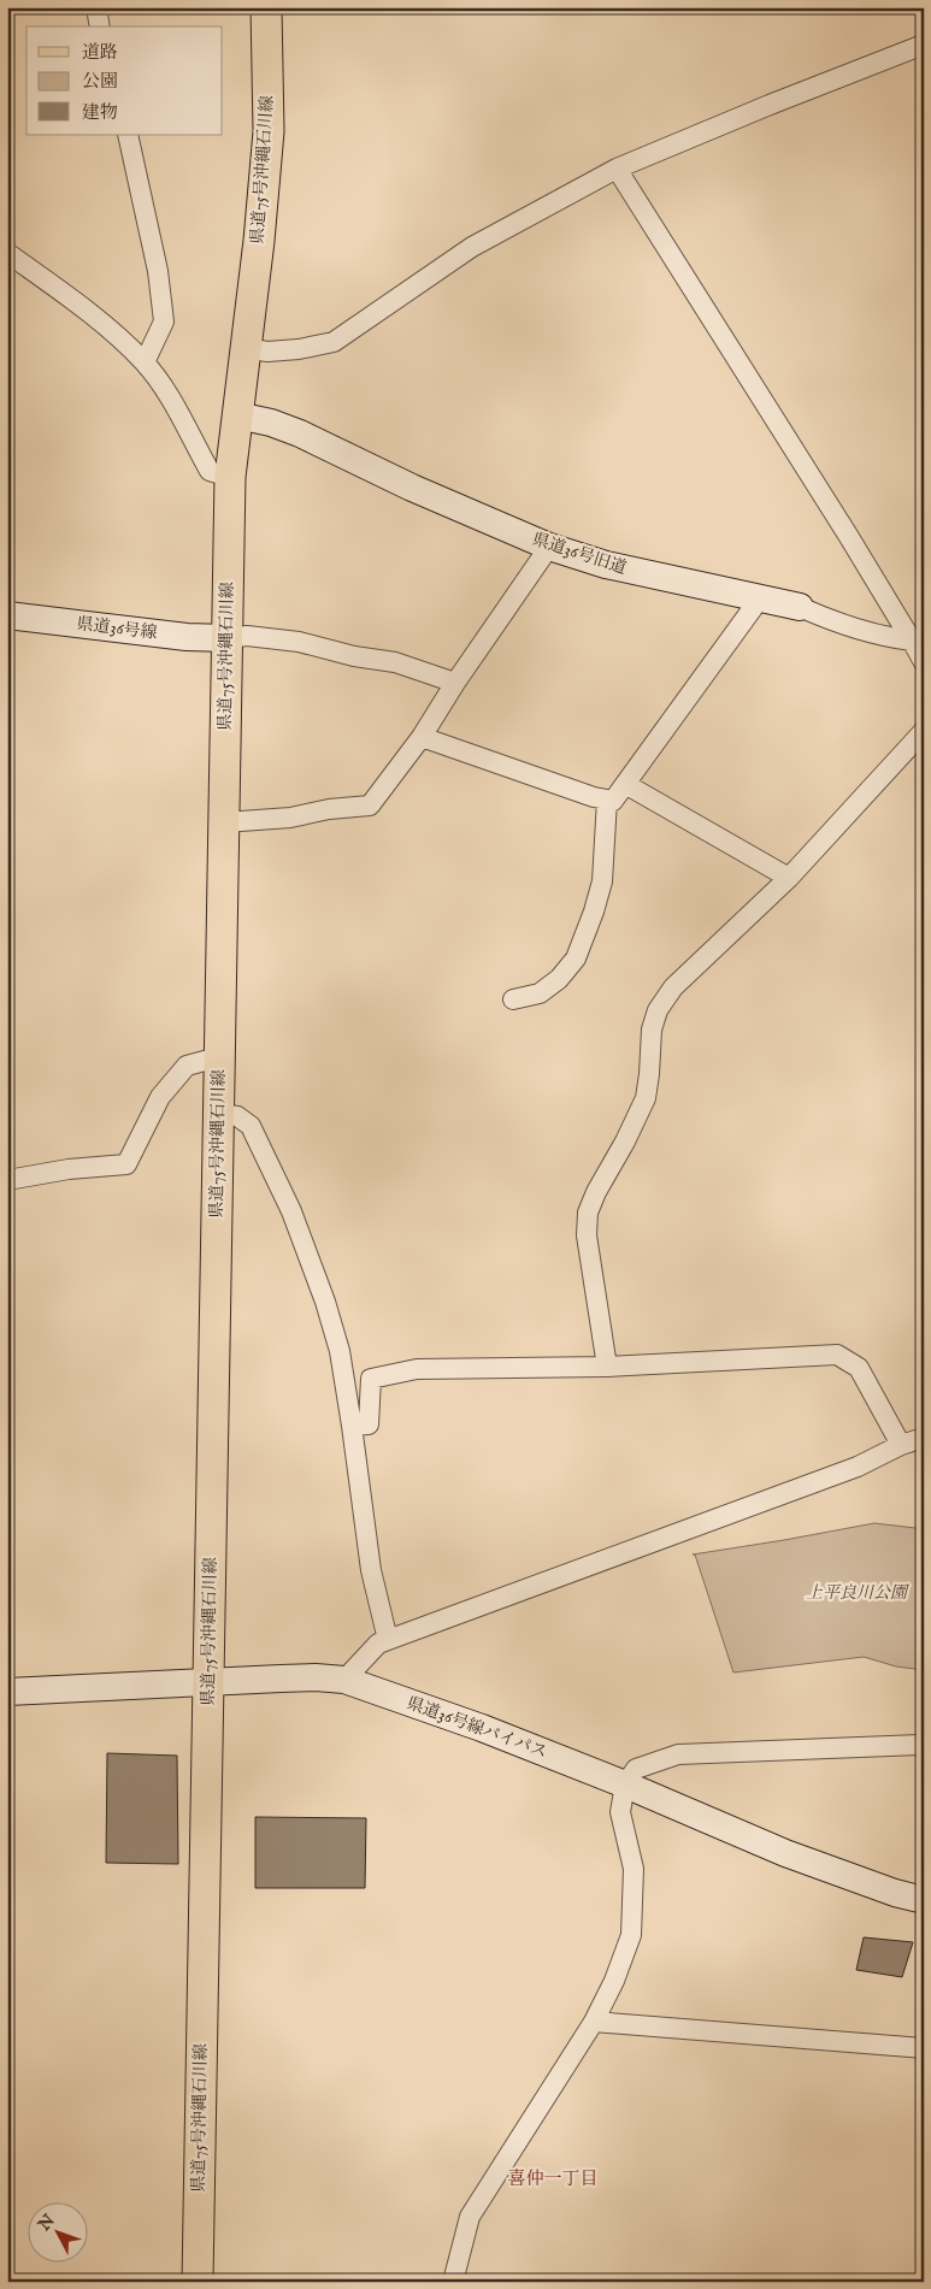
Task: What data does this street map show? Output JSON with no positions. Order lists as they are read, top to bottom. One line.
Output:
{"streets":{"main road":["県道75号沖縄石川線","県道36号旧道","県道36号線","県道36号線バイパス"]},"crossings":[["県道75号沖縄石川線","県道36号旧道"],["県道75号沖縄石川線","県道36号線"],["県道75号沖縄石川線","県道36号線バイパス"]],"districts":["喜仲一丁目"],"parks":["上平良川公園"],"legend":["道路","公園","建物"],"north":"top left"}
